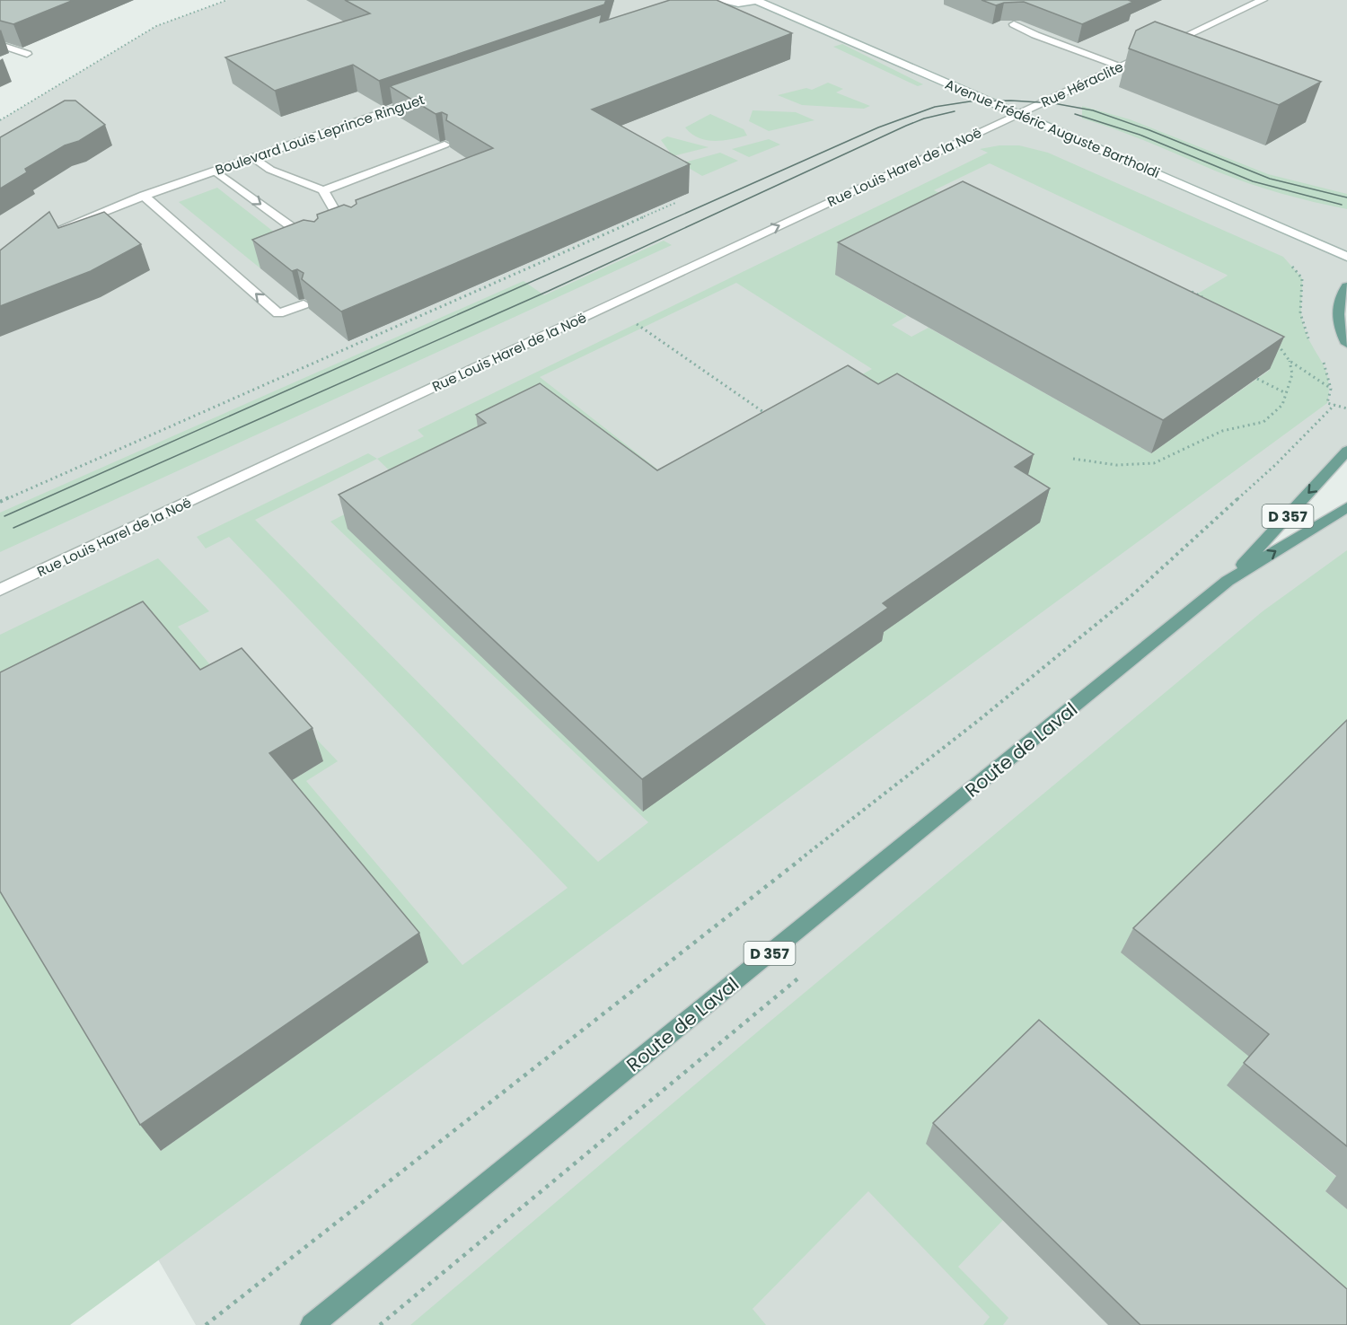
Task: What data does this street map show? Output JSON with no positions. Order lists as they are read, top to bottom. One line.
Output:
{"streets":{"main road":["D 357","Route de Laval"],"street":["Rue Héraclite","Avenue Frédéric Auguste Bartholdi","Boulevard Louis Leprince Ringuet","Rue Louis Harel de la Noë"]},"crossings":[["Rue Héraclite","Avenue Frédéric Auguste Bartholdi"],["Rue Héraclite","Rue Louis Harel de la Noë"],["Avenue Frédéric Auguste Bartholdi","Rue Louis Harel de la Noë"]],"one_way":["Rue Louis Harel de la Noë"]}
